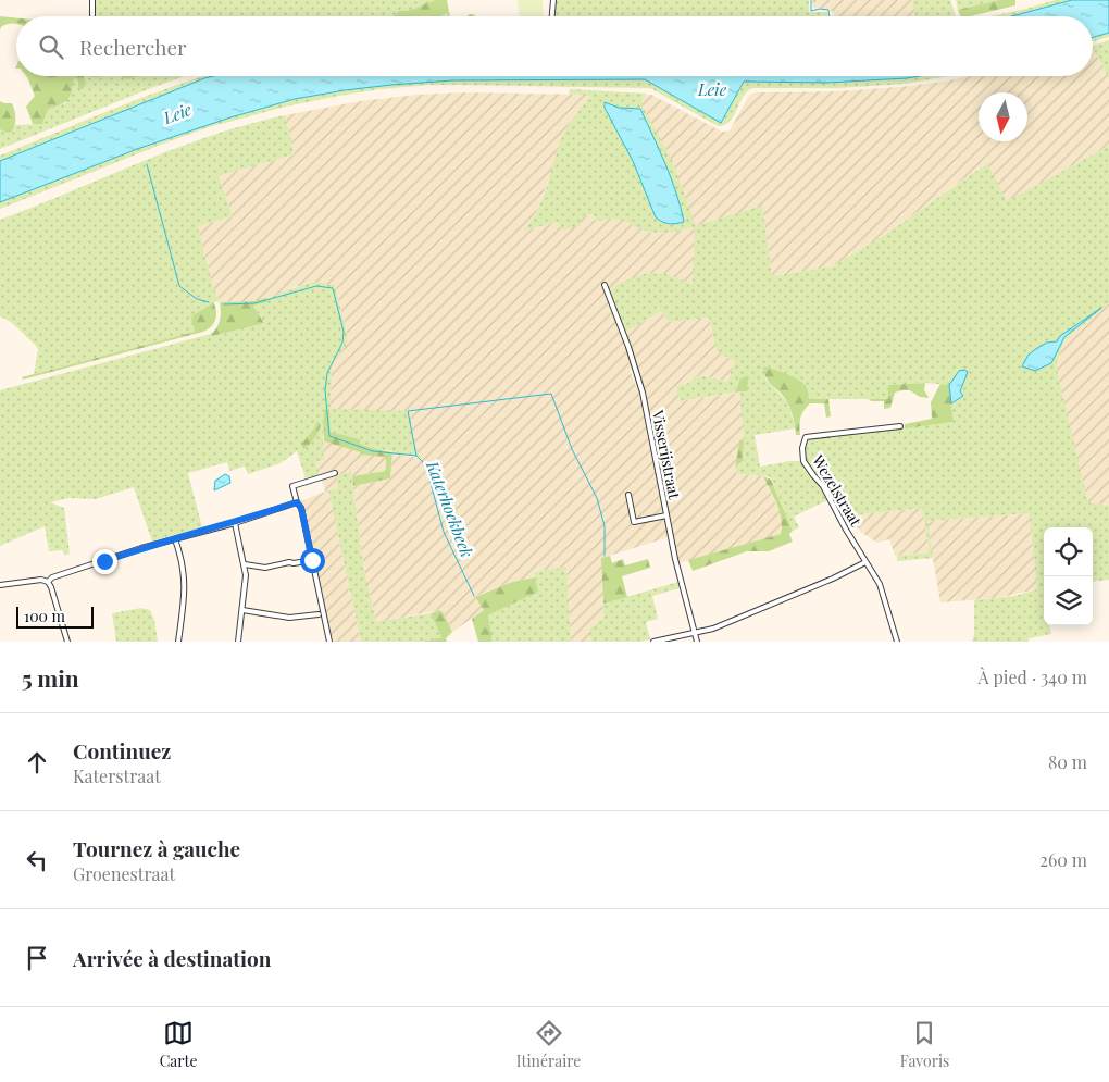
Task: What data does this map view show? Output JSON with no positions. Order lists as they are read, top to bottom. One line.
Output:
{"streets":{"street":["Visserijstraat","Wezelstraat"]},"water":["Leie","Katerhoekbeek"],"scale_bar":"100 m","north":"bottom","page":{"search":"Rechercher","scale":"100 m","heading":["5 min","À pied · 340 m"],"list":[["Continuez","Katerstraat","80 m"],["Tournez à gauche","Groenestraat","260 m"],"Arrivée à destination"],"nav":["Carte","Itinéraire","Favoris"]}}
